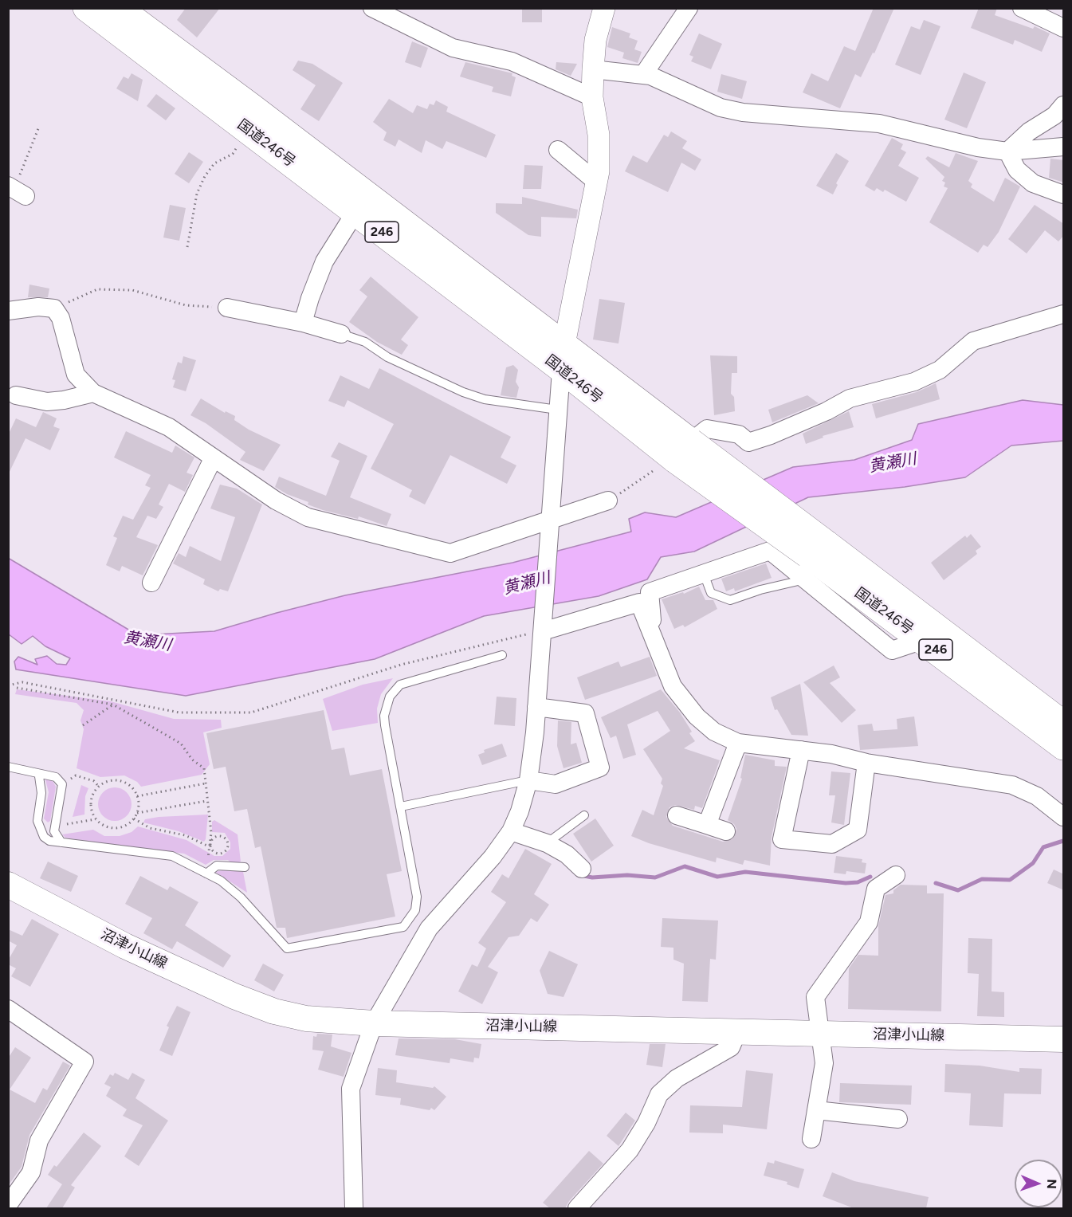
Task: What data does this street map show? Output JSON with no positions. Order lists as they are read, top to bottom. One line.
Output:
{"streets":{"highway":["国道246号","246"],"main road":["沼津小山線"]},"water":["黄瀬川"],"north":"right"}
